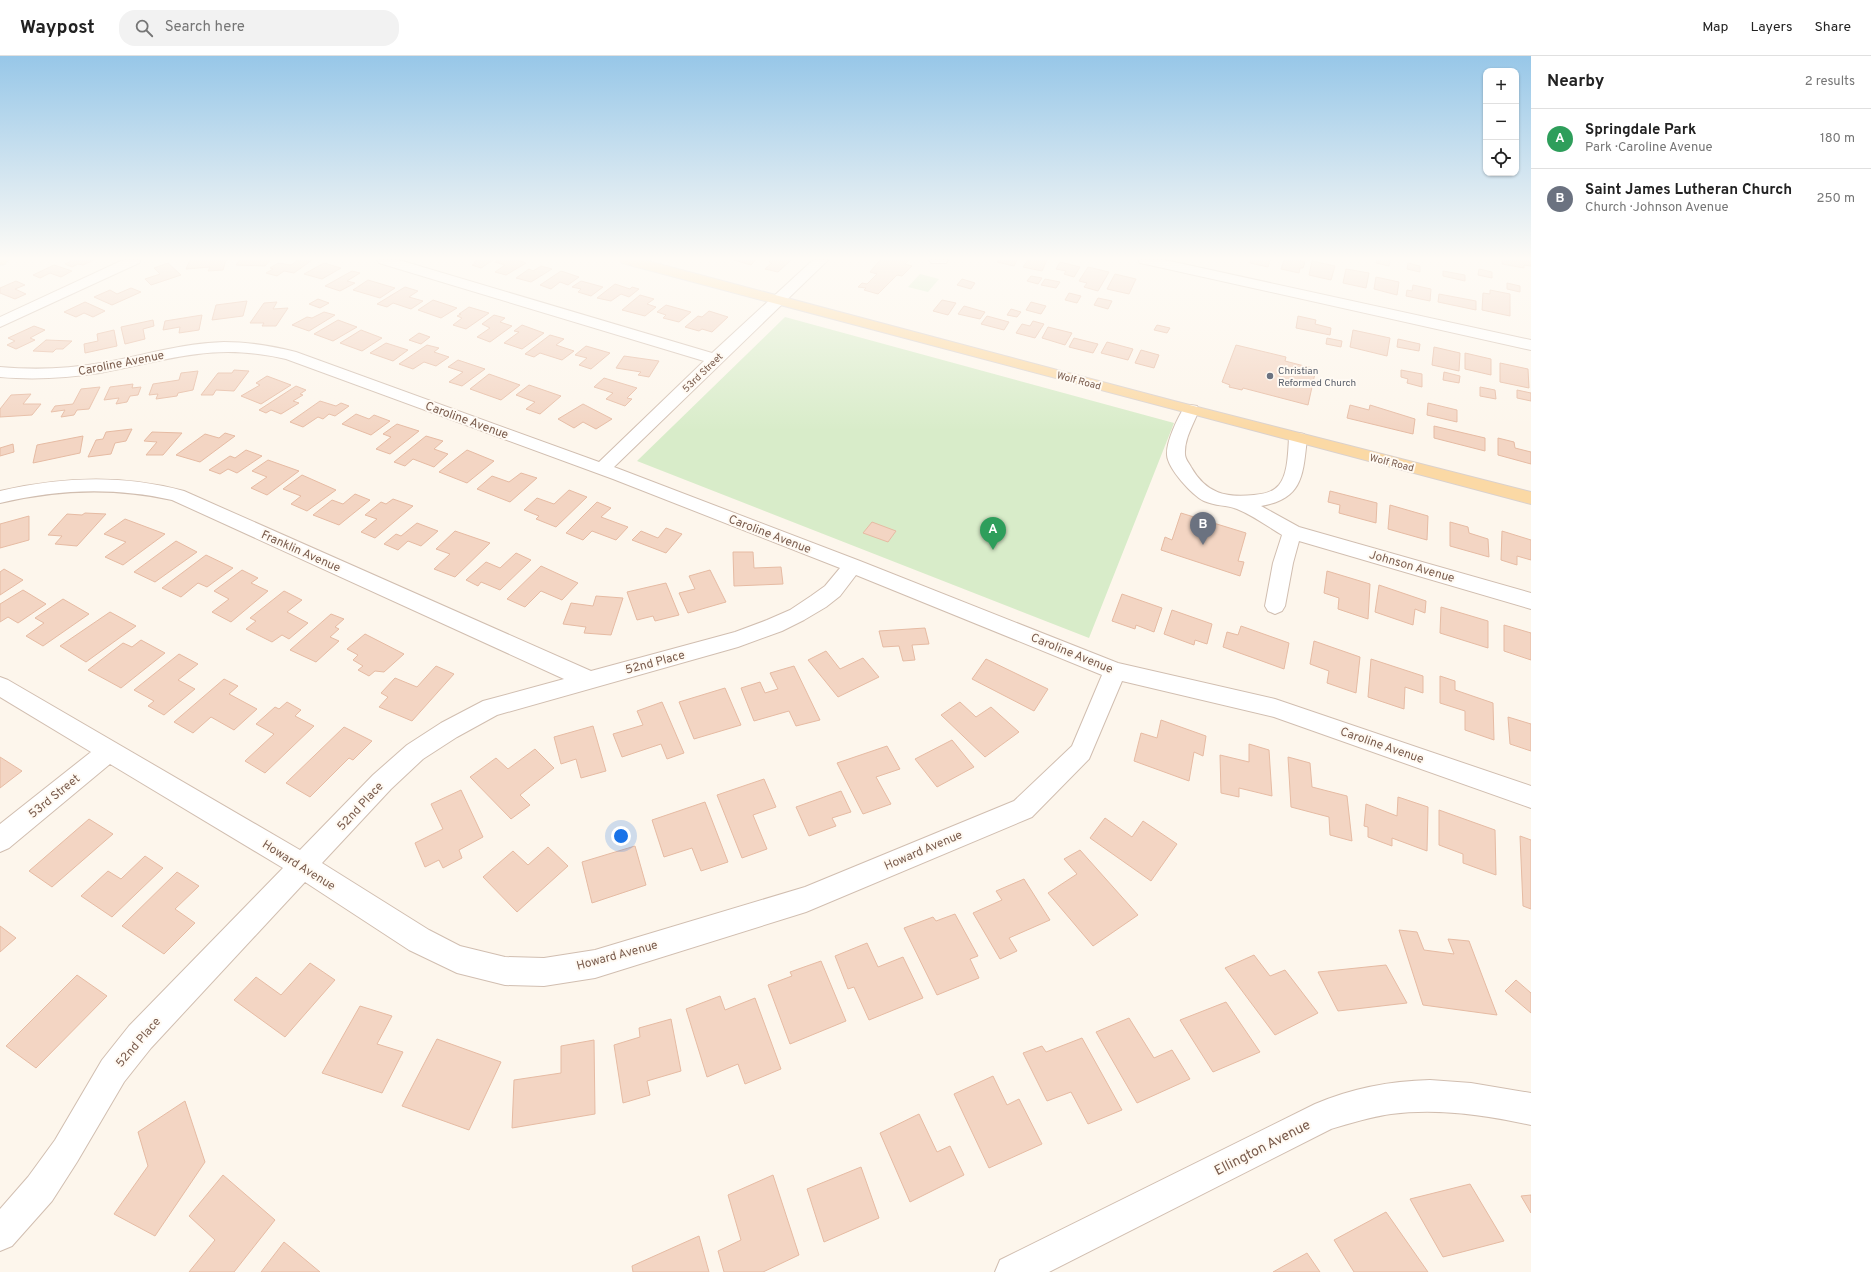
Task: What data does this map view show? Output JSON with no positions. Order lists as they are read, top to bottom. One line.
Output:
{"streets":{"main road":["Wolf Road"],"street":["Caroline Avenue","53rd Street","Franklin Avenue","Johnson Avenue","52nd Place","Howard Avenue","Ellington Avenue"]},"crossings":[["Caroline Avenue","53rd Street"],["Caroline Avenue","52nd Place"],["Caroline Avenue","Howard Avenue"],["53rd Street","Howard Avenue"],["Franklin Avenue","52nd Place"],["52nd Place","Howard Avenue"]],"places":["Christian Reformed Church"],"page":{"header":"Waypost","search":"Search here","nav":["Map","Layers","Share"],"heading":["Nearby","2 results"],"map_buttons":["+","−"],"list":[{"mark":"A","name":"Springdale Park","note":"Park · Caroline Avenue","value":"180 m"},{"mark":"B","name":"Saint James Lutheran Church","note":"Church · Johnson Avenue","value":"250 m"}],"pins":["B","A"]}}
